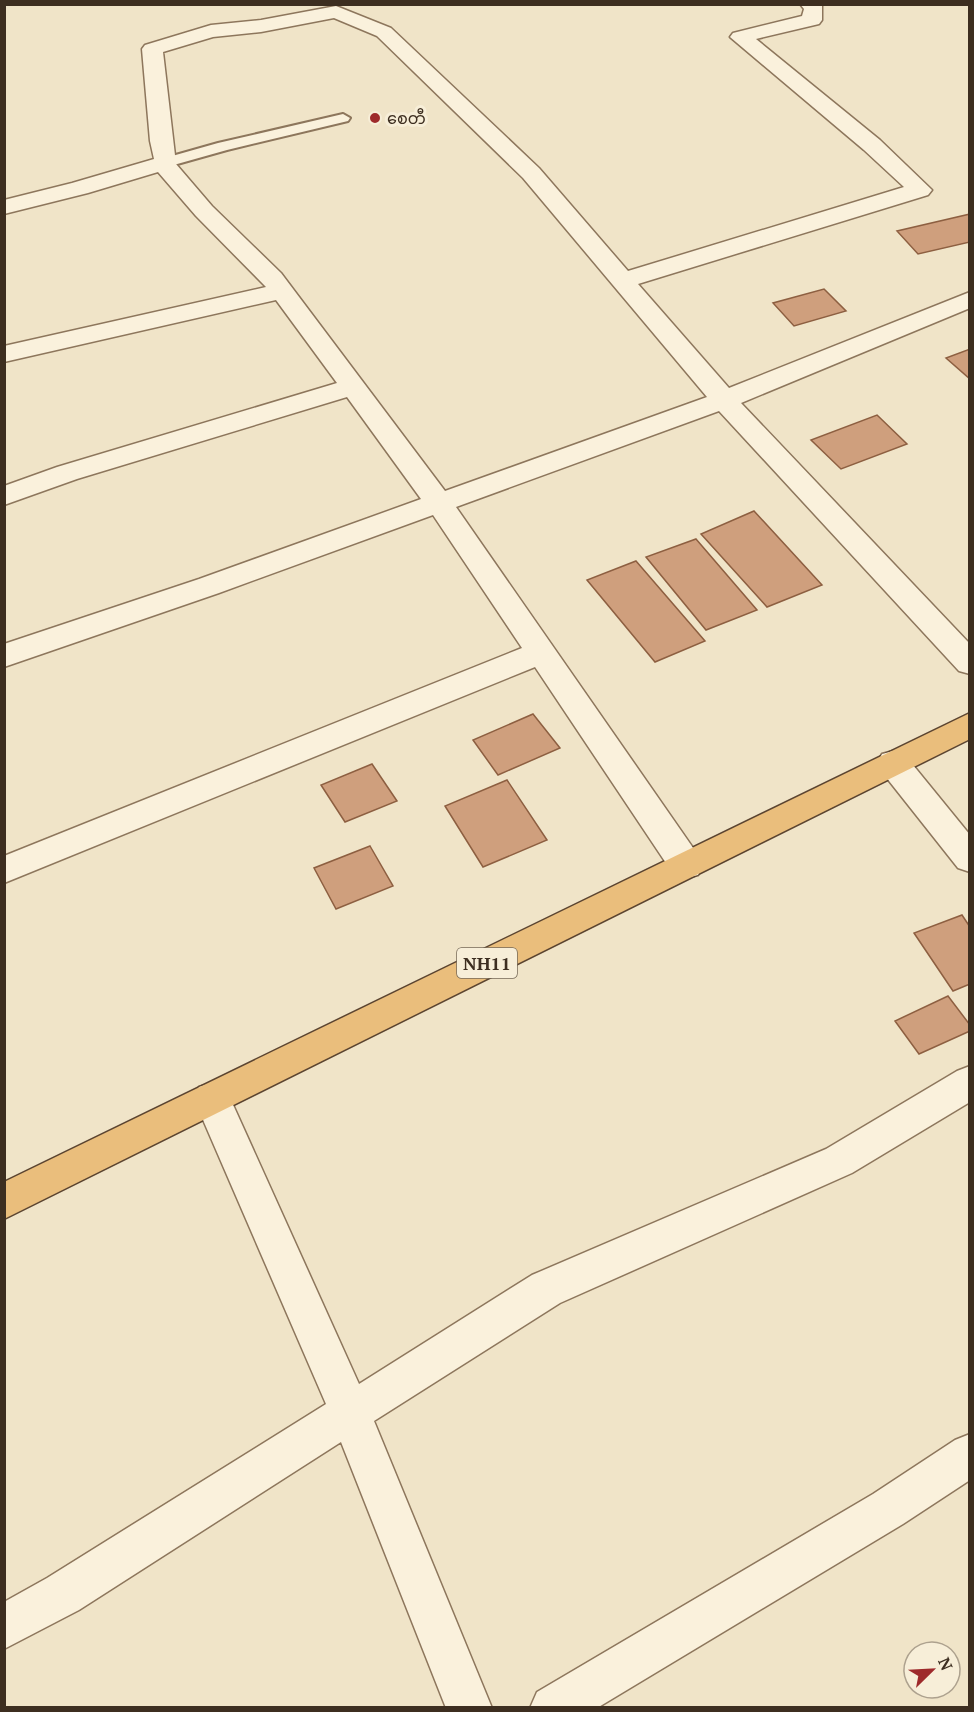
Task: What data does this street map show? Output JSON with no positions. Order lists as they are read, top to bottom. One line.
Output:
{"streets":{"highway":["NH11"]},"places":["စေတီ"],"north":"top right"}
